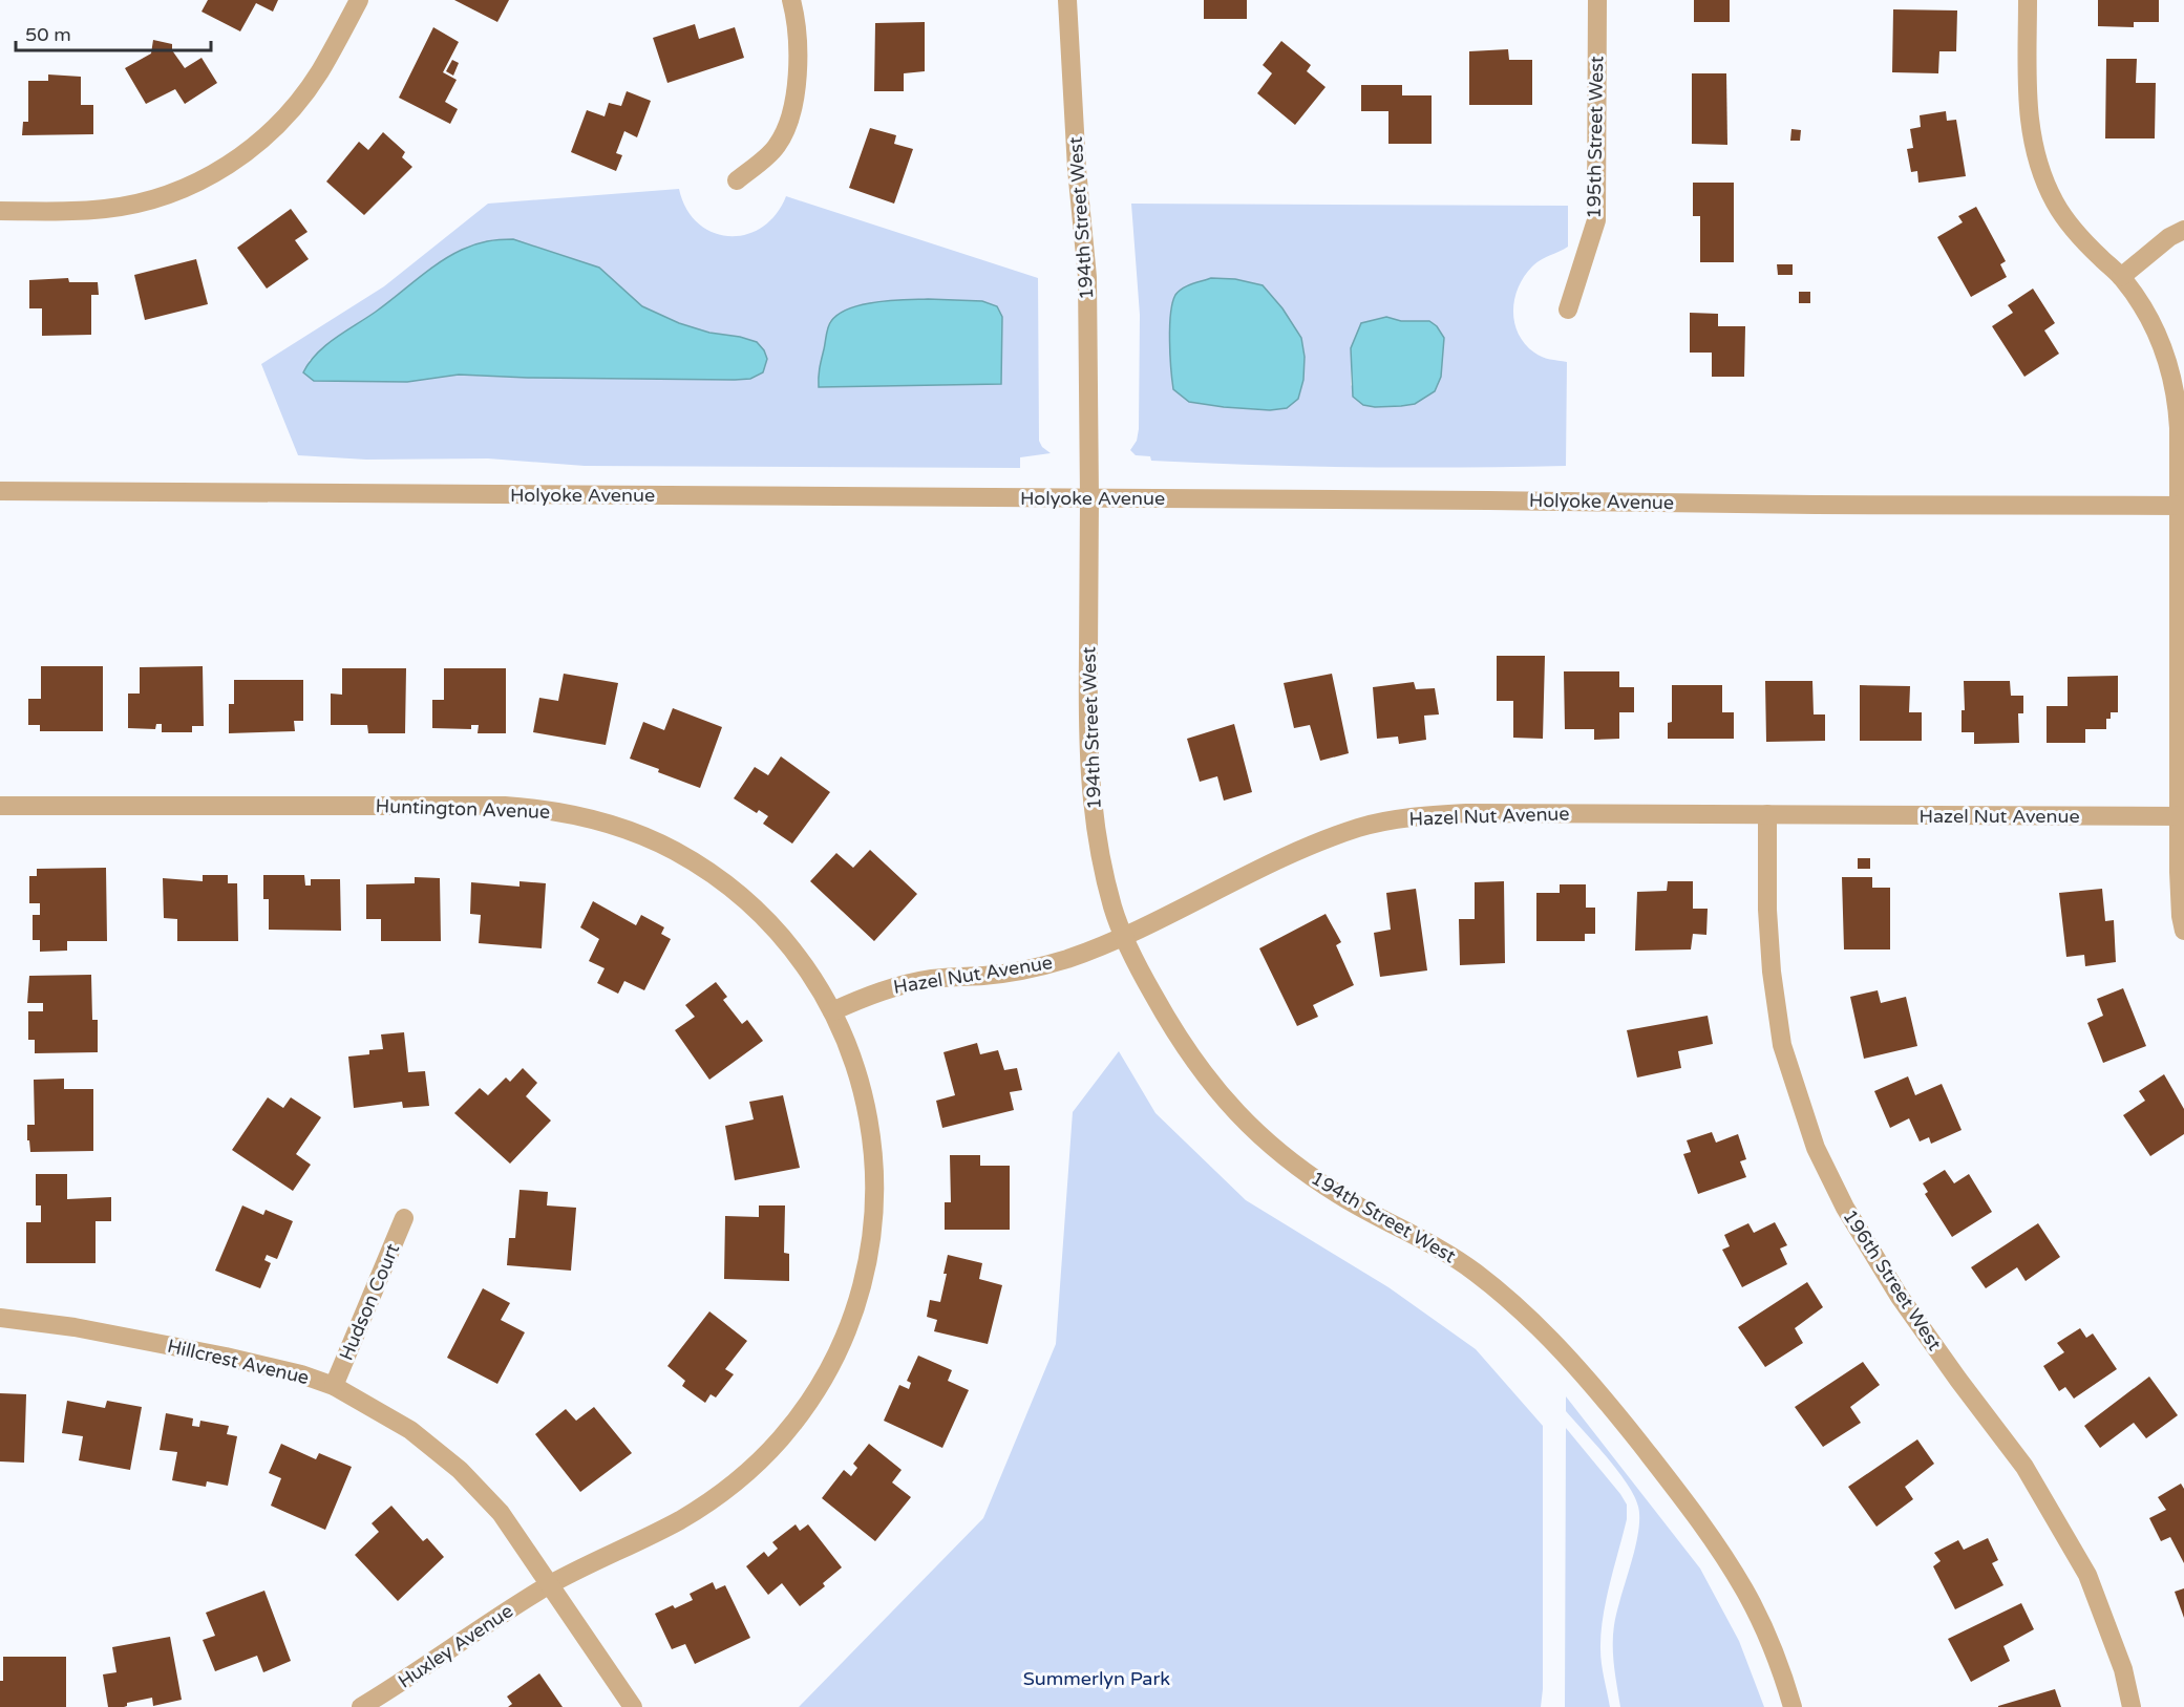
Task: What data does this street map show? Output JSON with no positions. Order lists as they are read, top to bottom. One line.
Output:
{"streets":{"street":["195th Street West","194th Street West","Holyoke Avenue","Huntington Avenue","Hazel Nut Avenue","196th Street West","Hudson Court","Hillcrest Avenue","Huxley Avenue"]},"crossings":[["194th Street West","Holyoke Avenue"],["194th Street West","Hazel Nut Avenue"],["Huntington Avenue","Hazel Nut Avenue"],["Huntington Avenue","Hillcrest Avenue"],["Huntington Avenue","Huxley Avenue"],["Hazel Nut Avenue","196th Street West"],["Hudson Court","Hillcrest Avenue"],["Hillcrest Avenue","Huxley Avenue"]],"parks":["Summerlyn Park"],"scale_bar":"50 m"}
